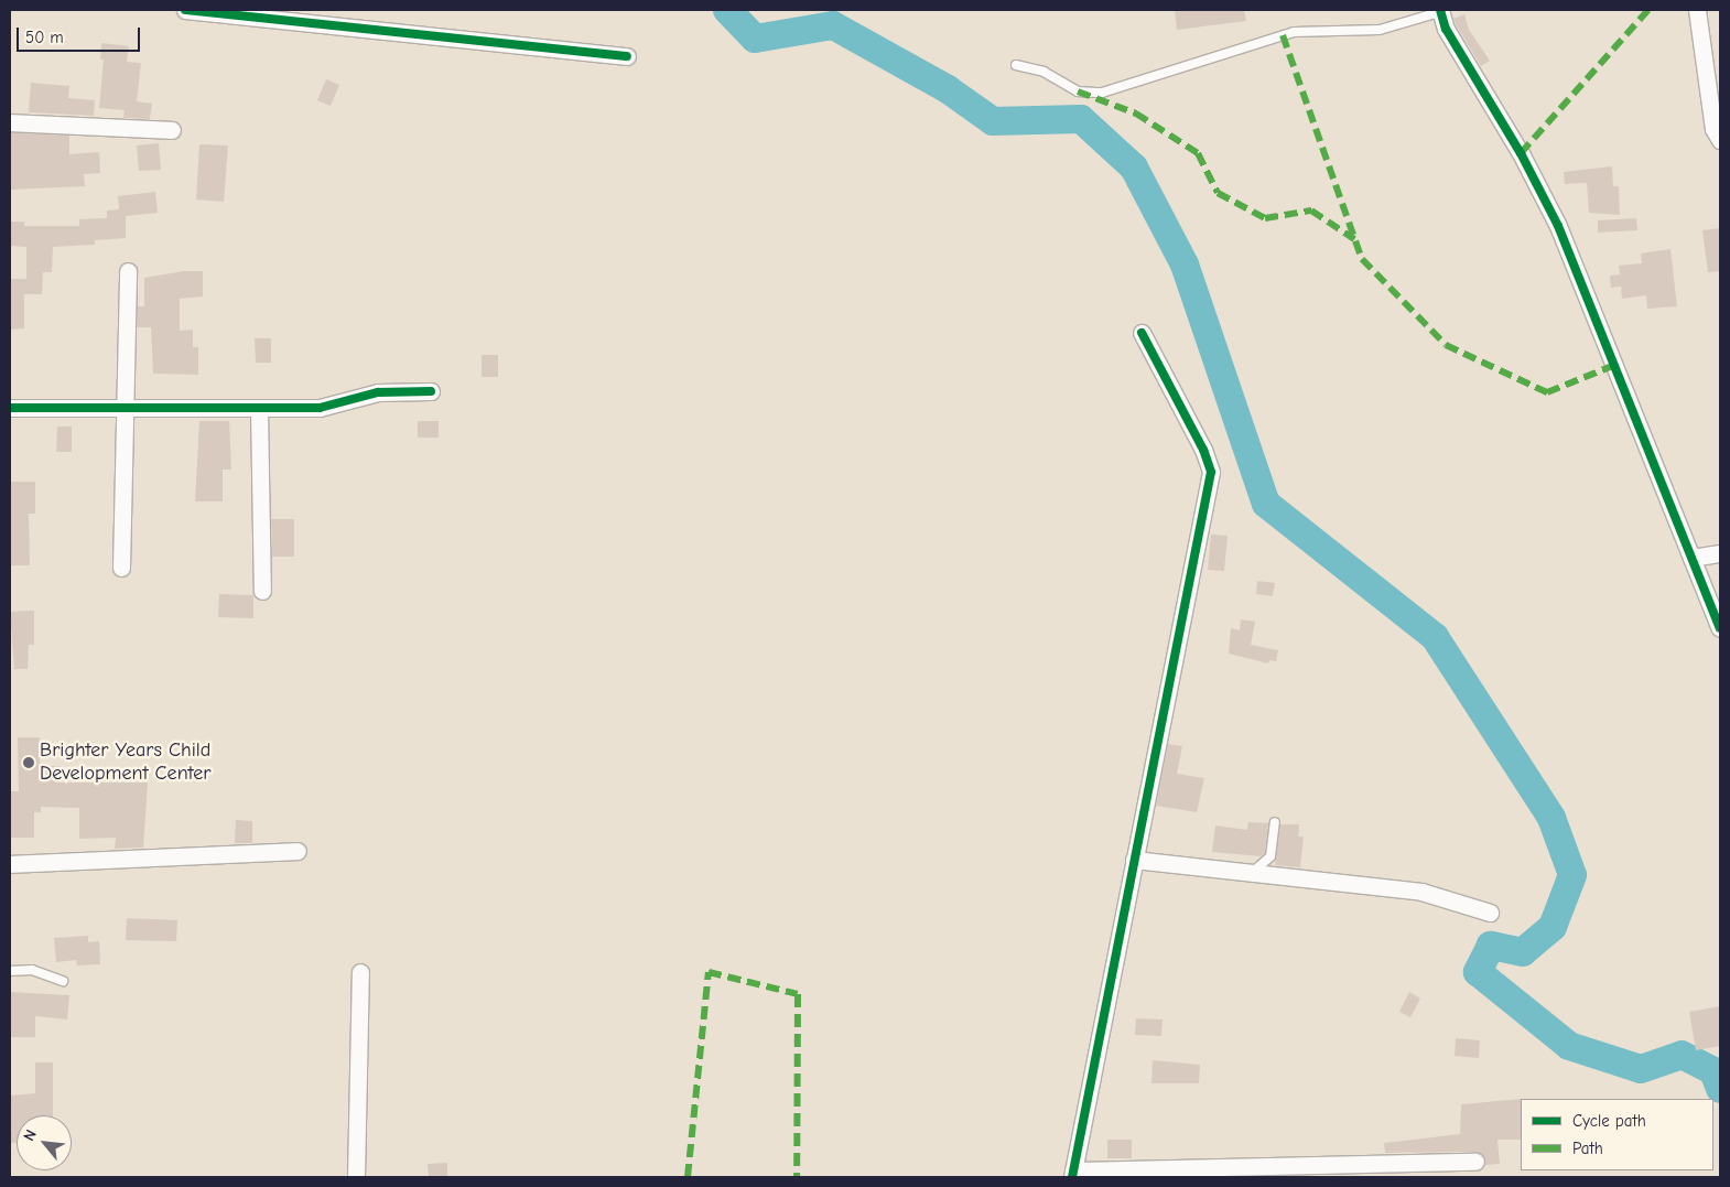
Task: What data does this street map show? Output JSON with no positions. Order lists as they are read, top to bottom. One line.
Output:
{"places":["Brighter Years Child Development Center"],"legend":["Cycle path","Path"],"scale_bar":"50 m","north":"top left"}
